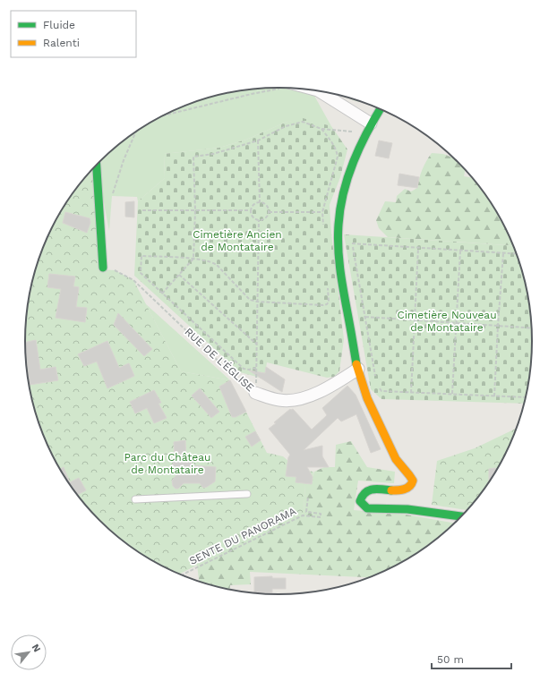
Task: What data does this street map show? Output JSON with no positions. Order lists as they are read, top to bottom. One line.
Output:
{"streets":{"street":["RUE DE L'ÉGLISE"],"path":["SENTE DU PANORAMA"]},"parks":["Cimetière Ancien de Montataire","Cimetière Nouveau de Montataire","Parc du Château de Montataire"],"legend":["Fluide","Ralenti"],"scale_bar":"50 m","north":"top right"}
